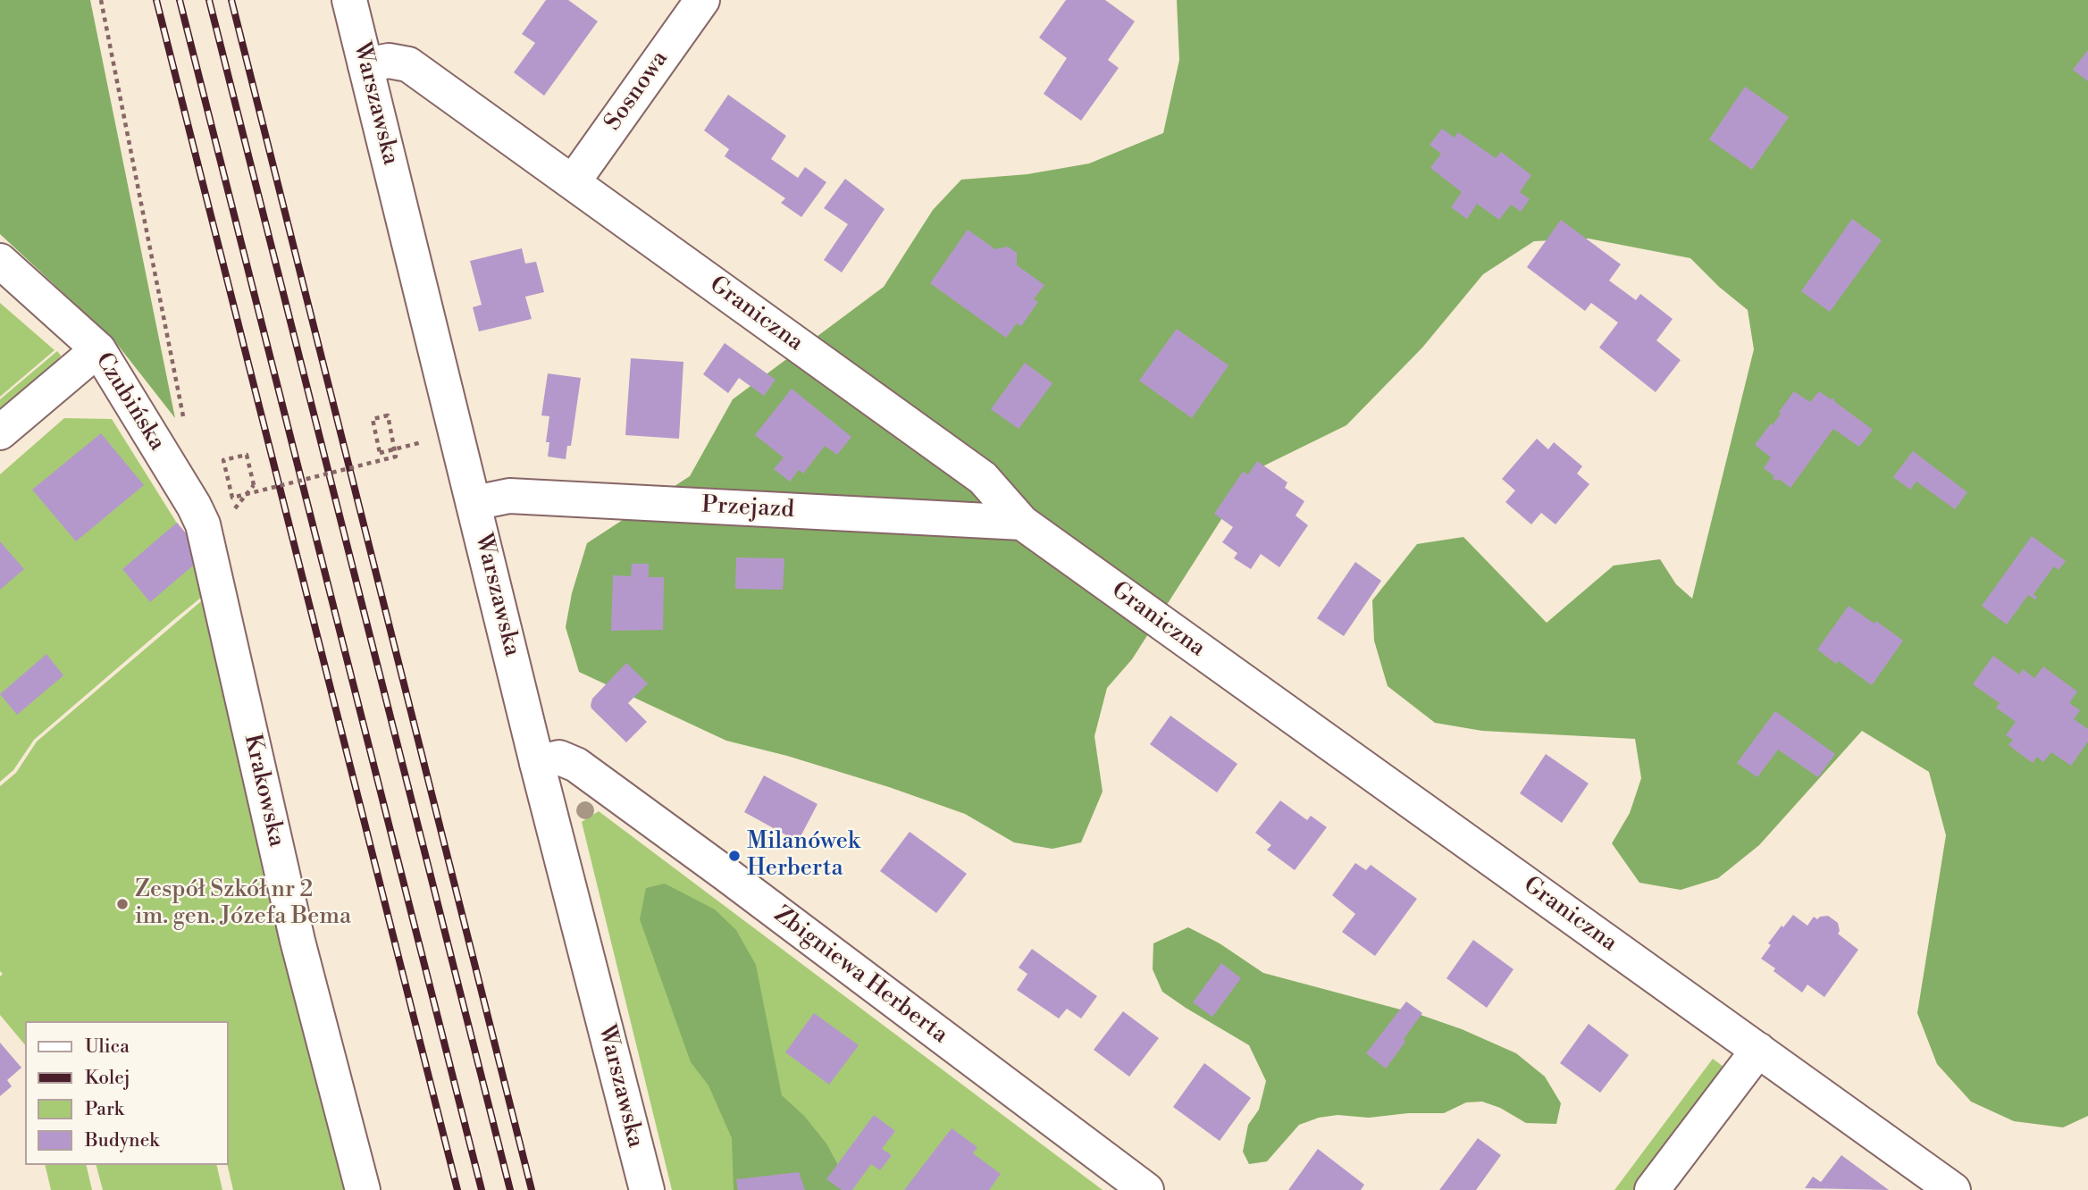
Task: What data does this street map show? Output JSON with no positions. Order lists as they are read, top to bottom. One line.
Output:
{"streets":{"street":["Sosnowa","Warszawska","Graniczna","Czubińska","Przejazd","Krakowska","Zbigniewa Herberta"]},"crossings":[["Sosnowa","Graniczna"],["Warszawska","Graniczna"],["Warszawska","Przejazd"],["Warszawska","Zbigniewa Herberta"],["Graniczna","Przejazd"],["Czubińska","Krakowska"]],"places":["Milanówek Herberta","Zespół Szkół nr 2 im. gen. Józefa Bema"],"legend":["Ulica","Kolej","Park","Budynek"]}
